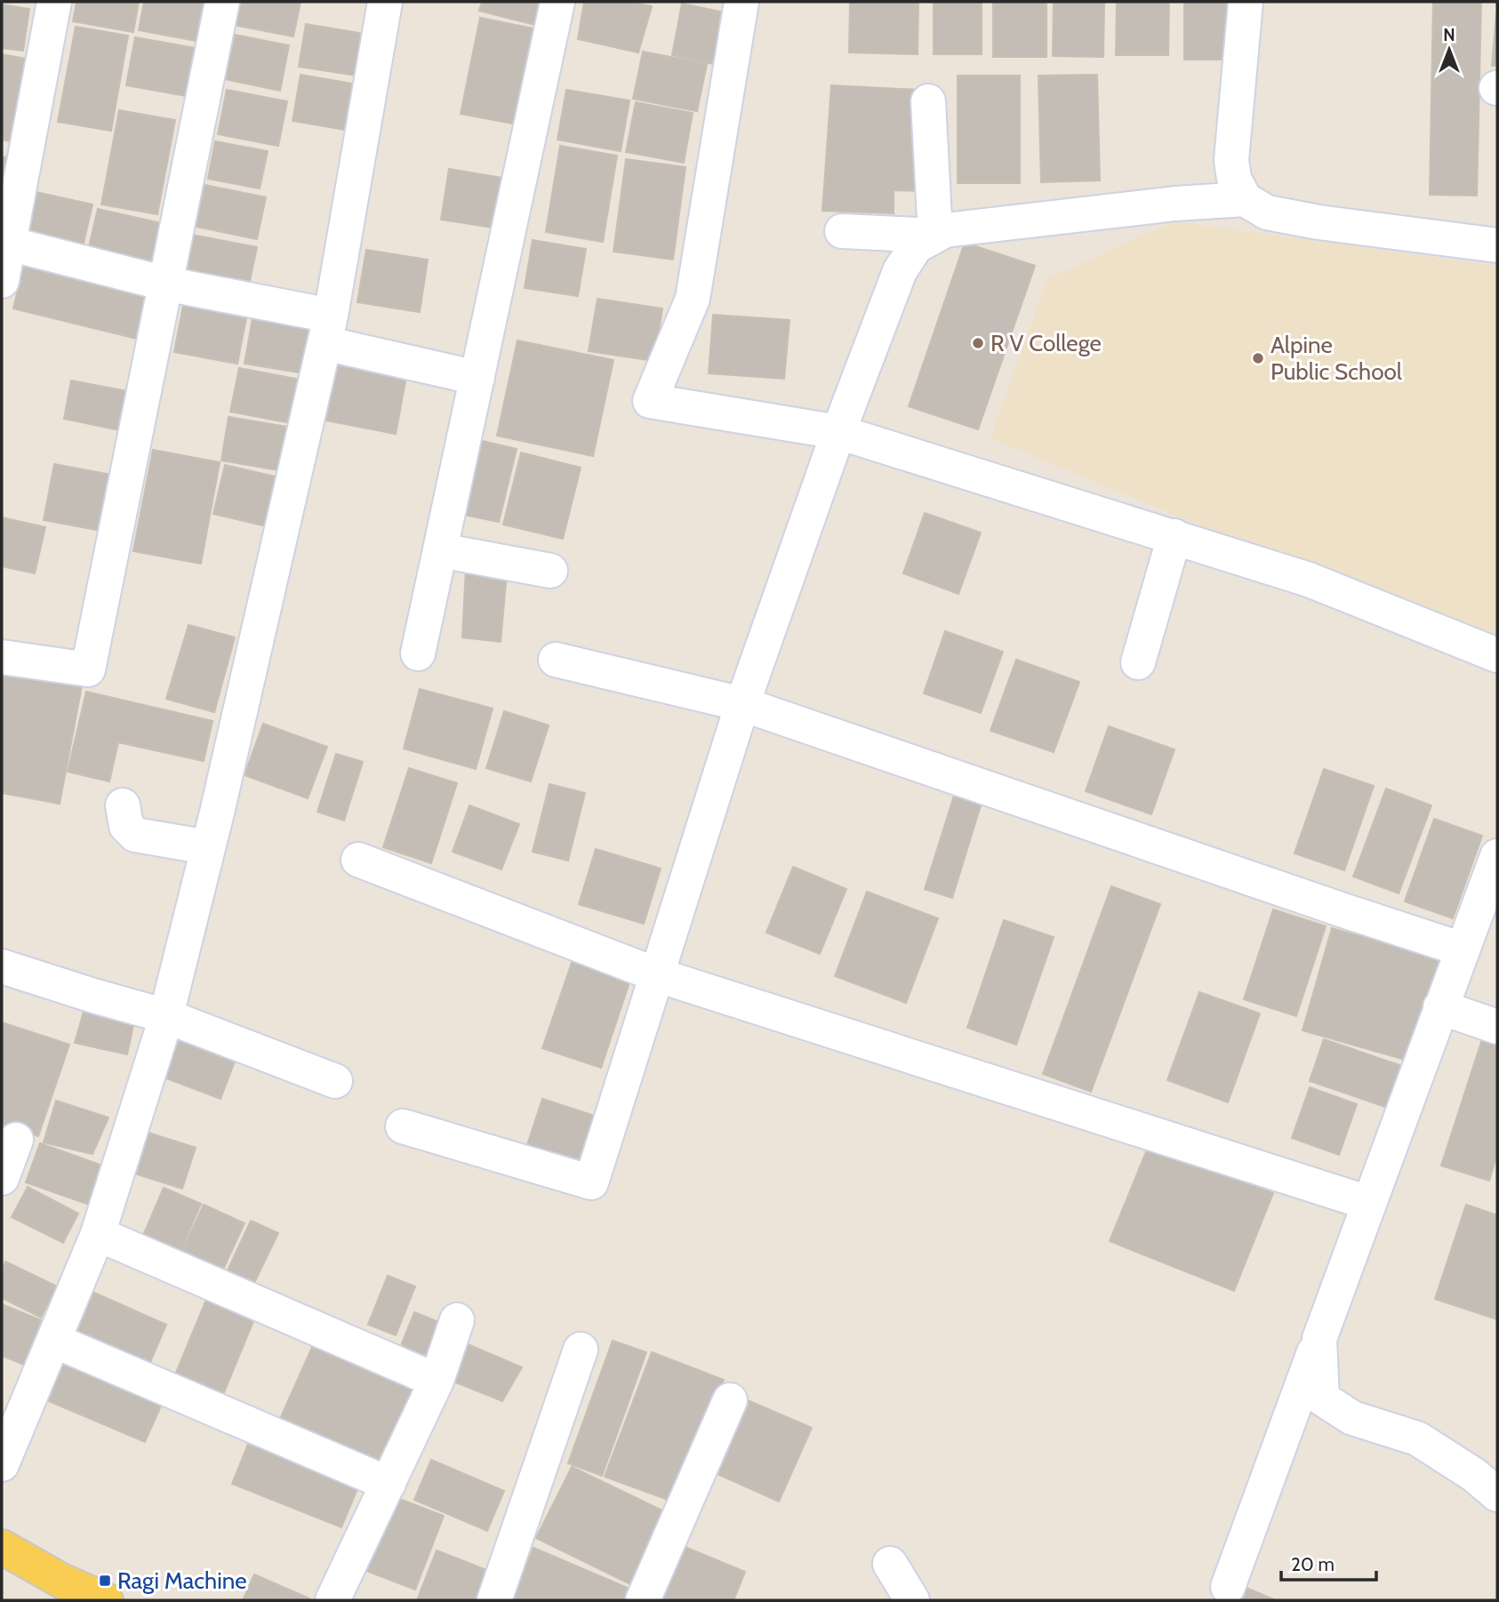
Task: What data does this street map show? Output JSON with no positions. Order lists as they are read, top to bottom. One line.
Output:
{"places":{"other":["R V College","Alpine Public School"],"transit":["Ragi Machine"]},"scale_bar":"20 m","north":"top"}
